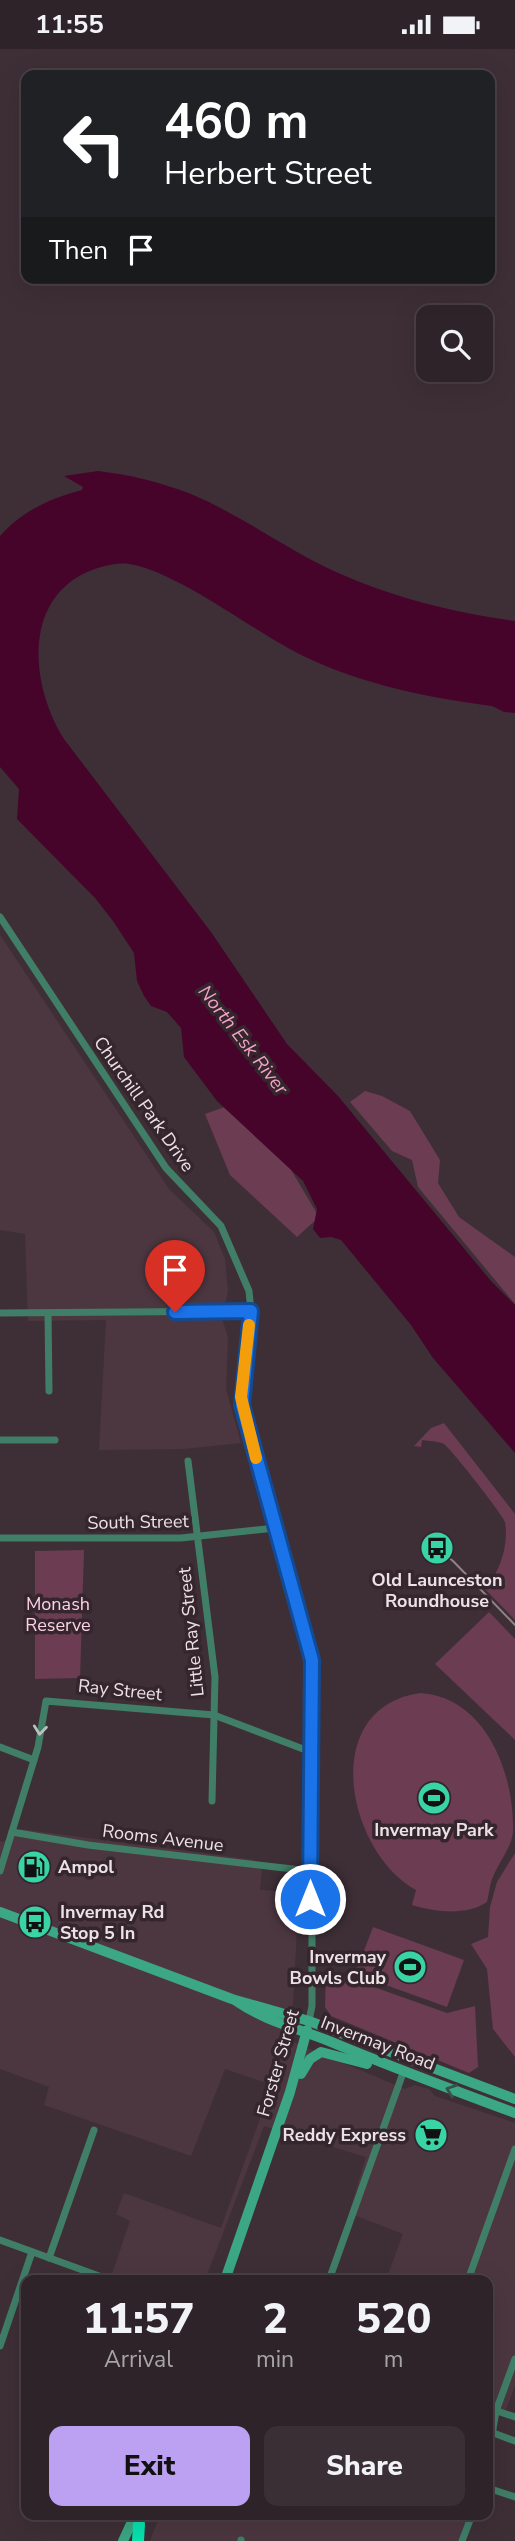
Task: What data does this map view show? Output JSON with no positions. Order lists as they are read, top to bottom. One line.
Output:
{"streets":{"main road":["Invermay Road","Forster Street"],"street":["Churchill Park Drive","South Street","Little Ray Street","Ray Street","Rooms Avenue"]},"crossings":[["Churchill Park Drive","Forster Street"],["South Street","Little Ray Street"],["South Street","Forster Street"],["Little Ray Street","Ray Street"],["Ray Street","Forster Street"],["Rooms Avenue","Forster Street"],["Invermay Road","Forster Street"]],"one_way":["Ray Street"],"water":["North Esk River"],"parks":["Monash Reserve"],"places":{"bus stop":["Old Launceston Roundhouse","Invermay Rd Stop 5 In"],"sports":["Invermay Park","Invermay Bowls Club"],"fuel station":["Ampol"],"supermarket":["Reddy Express"]},"page":{"status":"11:55","turn":["460 m","Herbert Street"],"then":"Then","eta":["11:57","Arrival","2","min","520","m"],"buttons":["Exit","Share"]}}
